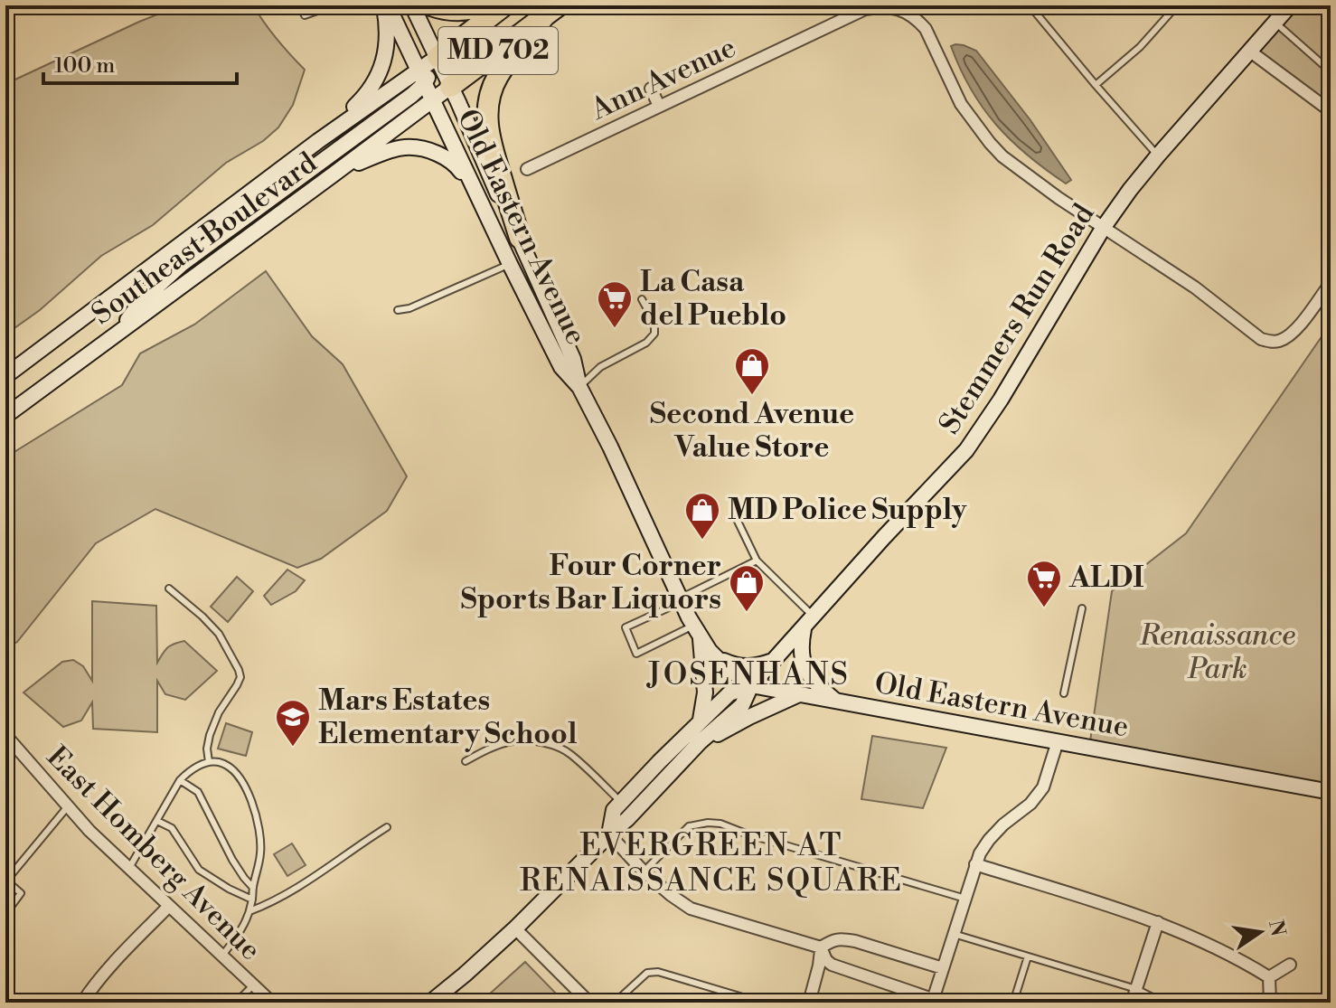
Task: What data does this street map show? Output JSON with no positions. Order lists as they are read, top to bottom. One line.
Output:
{"streets":{"highway":["MD 702"],"street":["Ann Avenue","Old Eastern Avenue","Southeast Boulevard","Stemmers Run Road","East Homberg Avenue"]},"crossings":[["MD 702","Old Eastern Avenue"],["MD 702","Southeast Boulevard"],["Ann Avenue","Stemmers Run Road"],["Old Eastern Avenue","Southeast Boulevard"],["Old Eastern Avenue","Stemmers Run Road"]],"districts":["JOSENHANS","EVERGREEN AT RENAISSANCE SQUARE"],"parks":["Renaissance Park"],"places":{"supermarket":["La Casa del Pueblo","ALDI"],"shop":["Second Avenue Value Store","MD Police Supply","Four Corner Sports Bar Liquors"],"school or university":["Mars Estates Elementary School"]},"scale_bar":"100 m","north":"right"}
